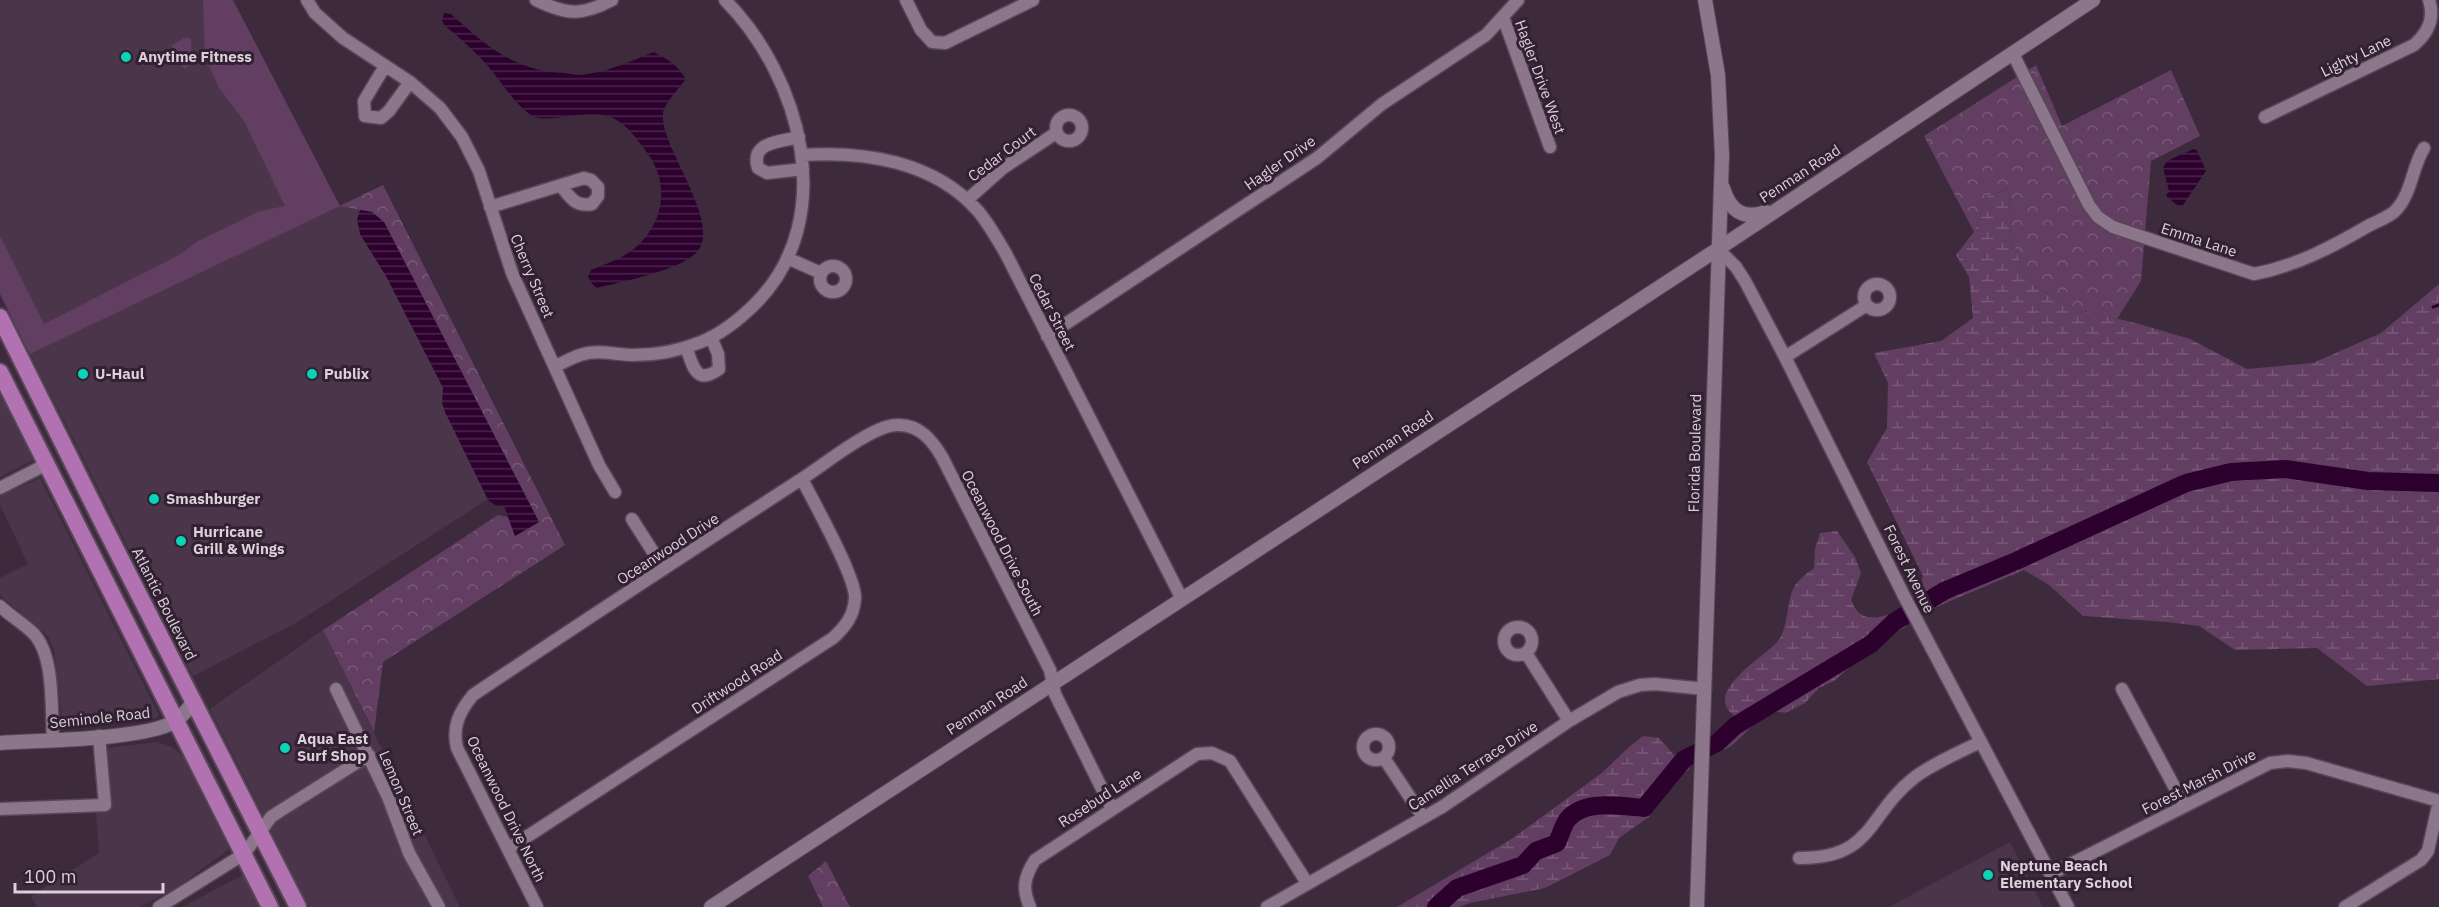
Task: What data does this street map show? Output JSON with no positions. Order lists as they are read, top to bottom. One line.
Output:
{"streets":{"highway":["Atlantic Boulevard"],"street":["Lighty Lane","Hagler Drive West","Cedar Court","Hagler Drive","Penman Road","Emma Lane","Cherry Street","Cedar Street","Florida Boulevard","Oceanwood Drive South","Oceanwood Drive","Forest Avenue","Driftwood Road","Seminole Road","Camellia Terrace Drive","Forest Marsh Drive","Lemon Street","Rosebud Lane","Oceanwood Drive North"]},"crossings":[["Hagler Drive West","Hagler Drive"],["Cedar Court","Cedar Street"],["Hagler Drive","Cedar Street"],["Penman Road","Emma Lane"],["Penman Road","Cedar Street"],["Penman Road","Florida Boulevard"],["Penman Road","Oceanwood Drive South"],["Penman Road","Forest Avenue"],["Florida Boulevard","Forest Avenue"],["Florida Boulevard","Camellia Terrace Drive"],["Oceanwood Drive South","Oceanwood Drive"],["Oceanwood Drive South","Rosebud Lane"],["Oceanwood Drive","Driftwood Road"],["Oceanwood Drive","Oceanwood Drive North"],["Forest Avenue","Forest Marsh Drive"],["Atlantic Boulevard","Seminole Road"],["Driftwood Road","Oceanwood Drive North"],["Camellia Terrace Drive","Rosebud Lane"]],"places":["Anytime Fitness","U-Haul","Publix","Smashburger","Hurricane Grill & Wings","Aqua East Surf Shop","Neptune Beach Elementary School"],"scale_bar":"100 m"}
